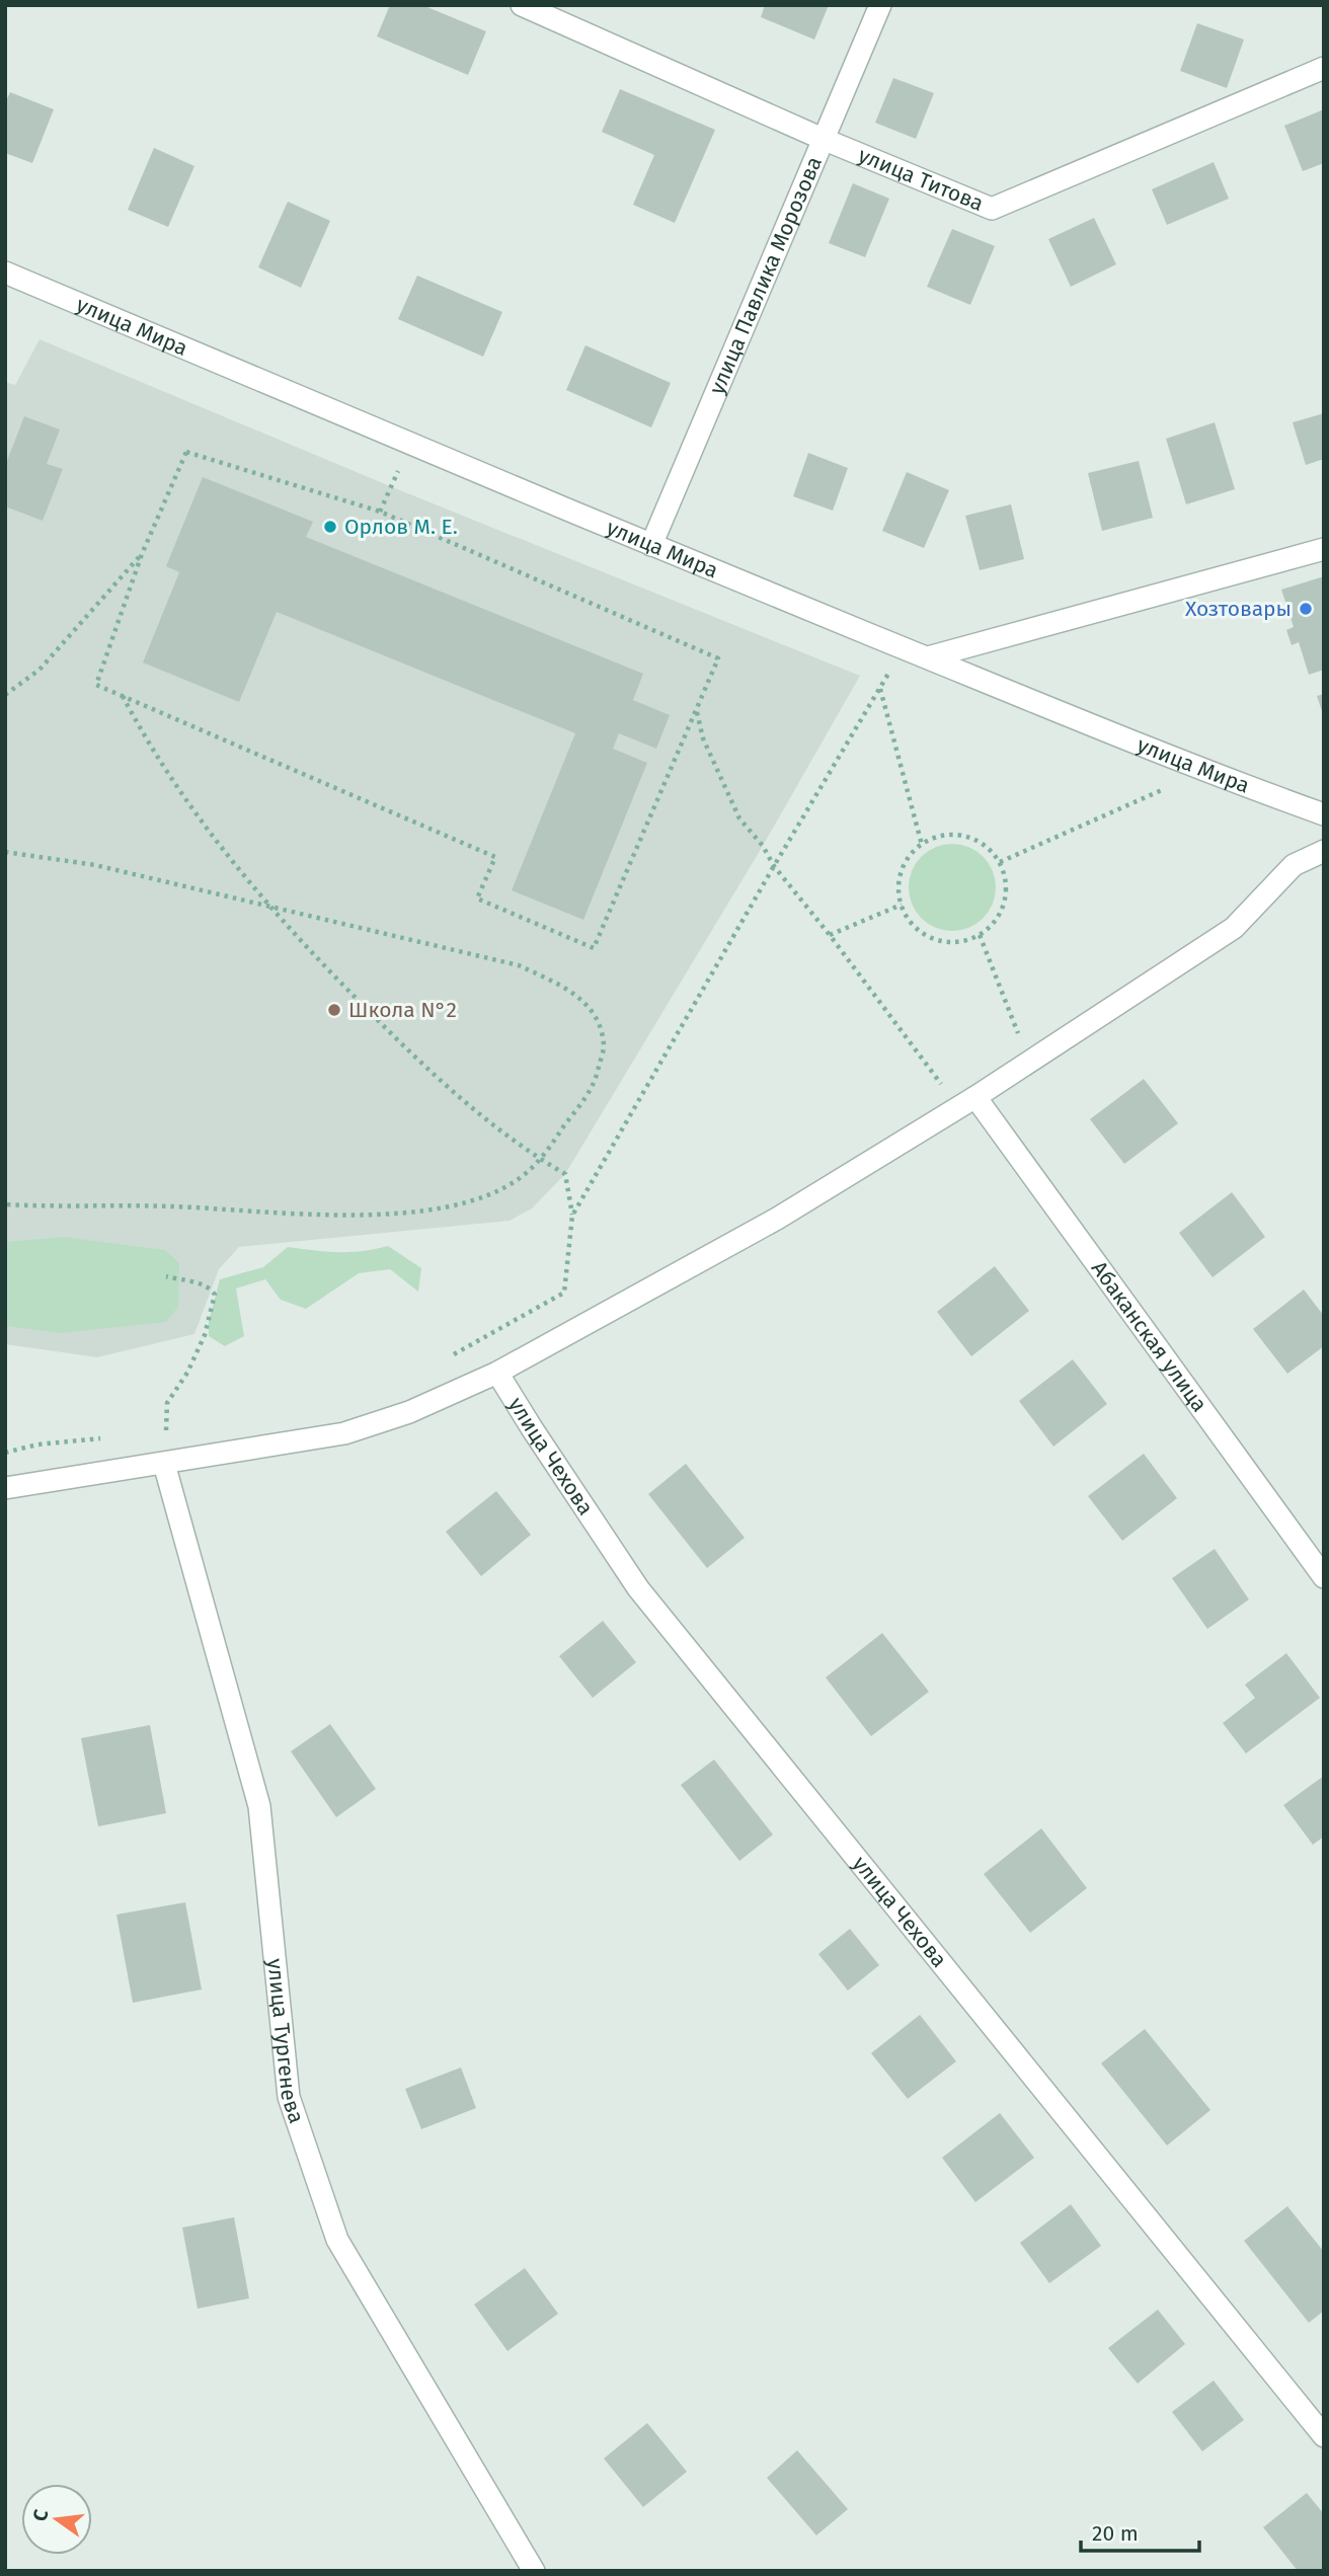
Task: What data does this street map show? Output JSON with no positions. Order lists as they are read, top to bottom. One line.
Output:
{"streets":{"street":["улица Титова","улица Павлика Морозова","улица Мира","Абаканская улица","улица Чехова","улица Тургенева"]},"crossings":[["улица Титова","улица Павлика Морозова"],["улица Павлика Морозова","улица Мира"]],"places":["Орлов М. Е.","Хозтовары","Школа N°2"],"scale_bar":"20 m","north":"left"}
